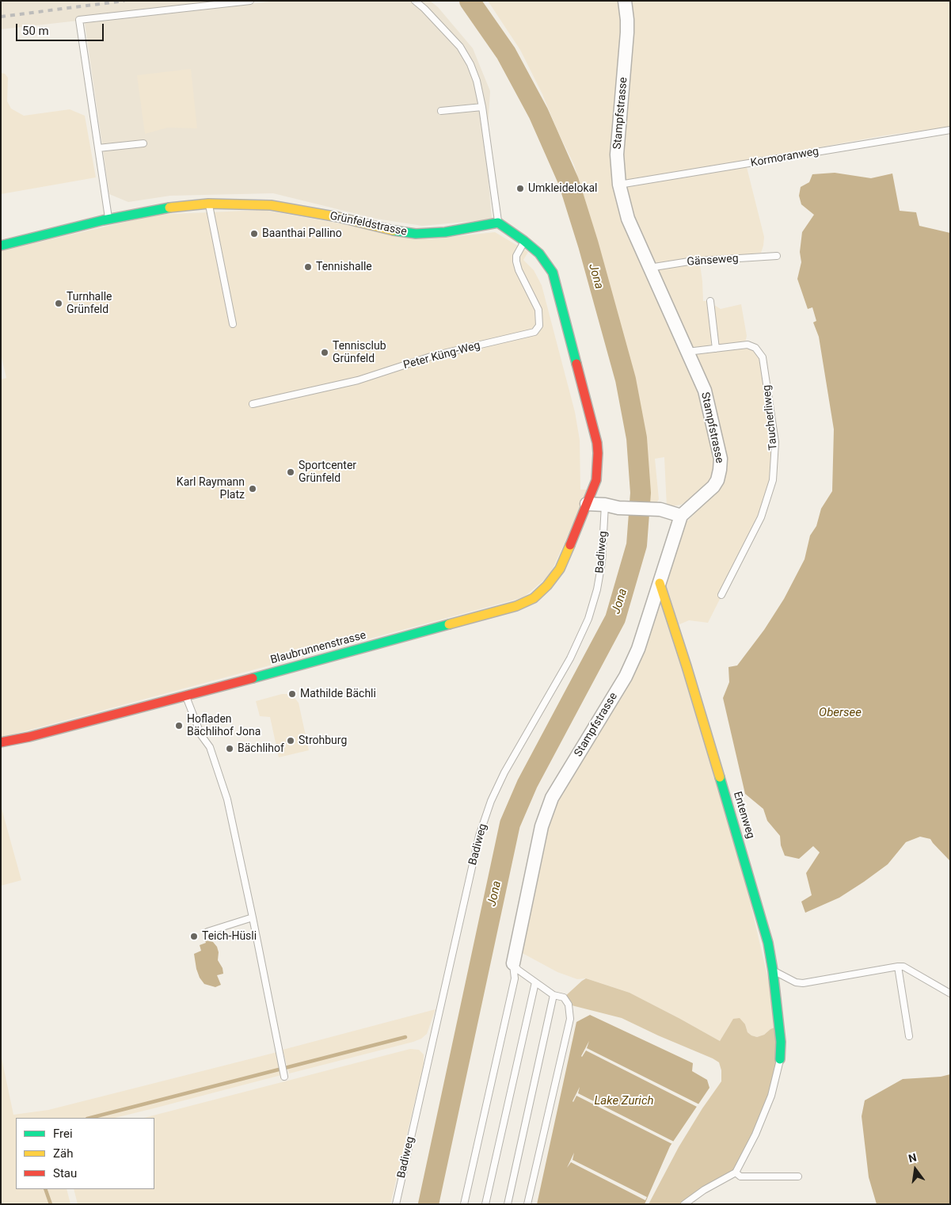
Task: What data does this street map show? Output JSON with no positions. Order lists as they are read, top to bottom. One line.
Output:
{"streets":{"street":["Stampfstrasse","Grünfeldstrasse","Blaubrunnenstrasse","Entenweg"],"lane":["Kormoranweg","Gänseweg","Peter Küng-Weg","Taucherliweg","Badiweg"]},"crossings":[["Stampfstrasse","Kormoranweg"],["Stampfstrasse","Gänseweg"],["Stampfstrasse","Taucherliweg"],["Stampfstrasse","Entenweg"]],"water":["Jona","Obersee","Lake Zurich"],"places":["Umkleidelokal","Baanthai Pallino","Tennishalle","Turnhalle Grünfeld","Tennisclub Grünfeld","Sportcenter Grünfeld","Karl Raymann Platz","Mathilde Bächli","Hofladen Bächlihof Jona","Strohburg","Bächlihof","Teich-Hüsli"],"legend":["Frei","Zäh","Stau"],"scale_bar":"50 m","north":"top"}
